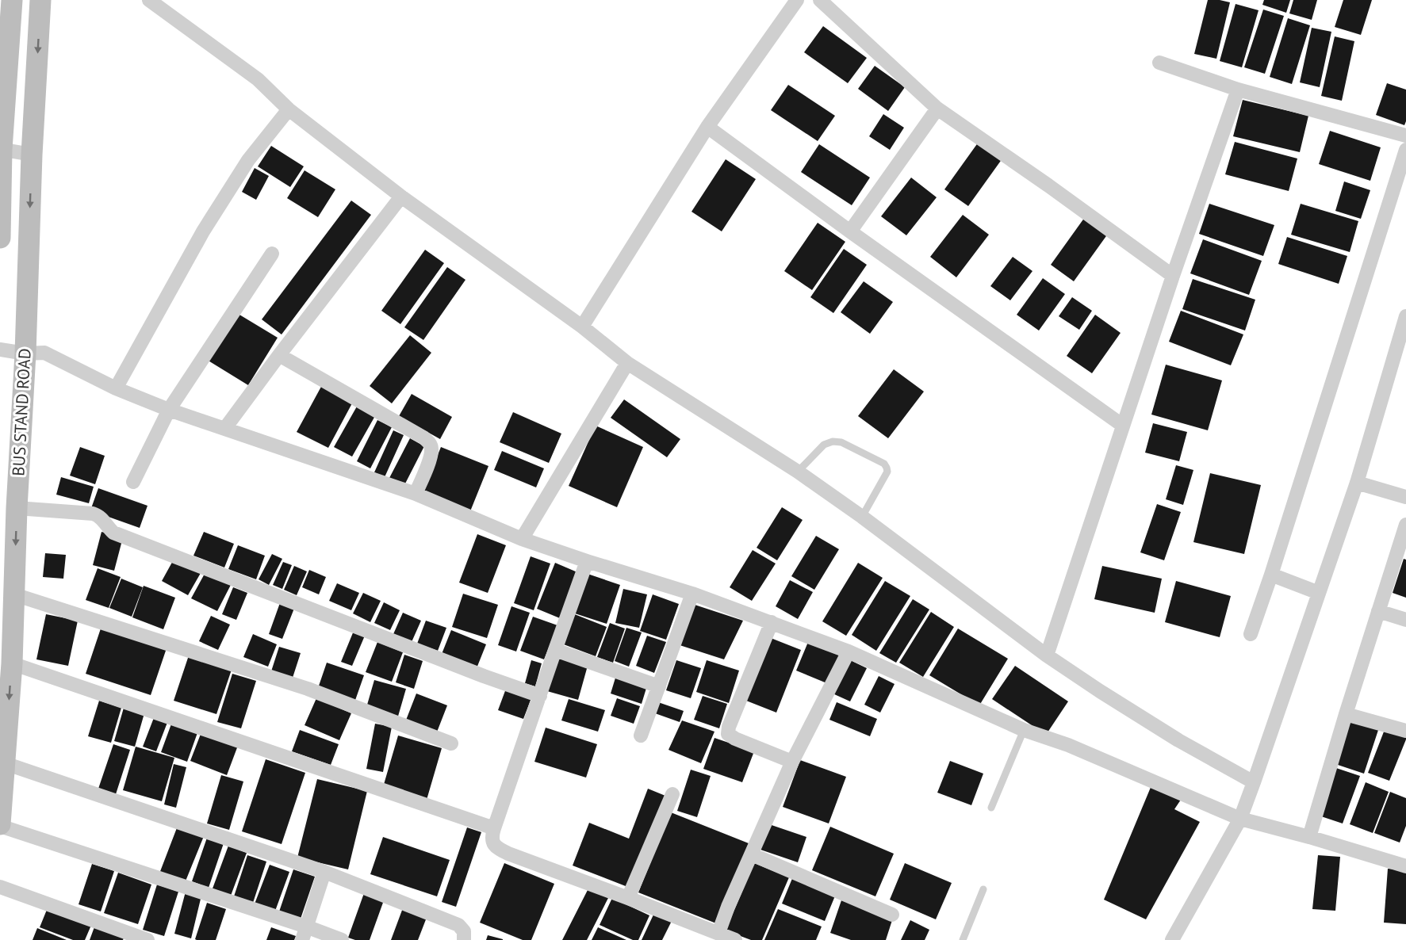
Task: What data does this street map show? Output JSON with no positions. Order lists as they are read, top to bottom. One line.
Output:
{"streets":{"street":["BUS STAND ROAD"]}}
